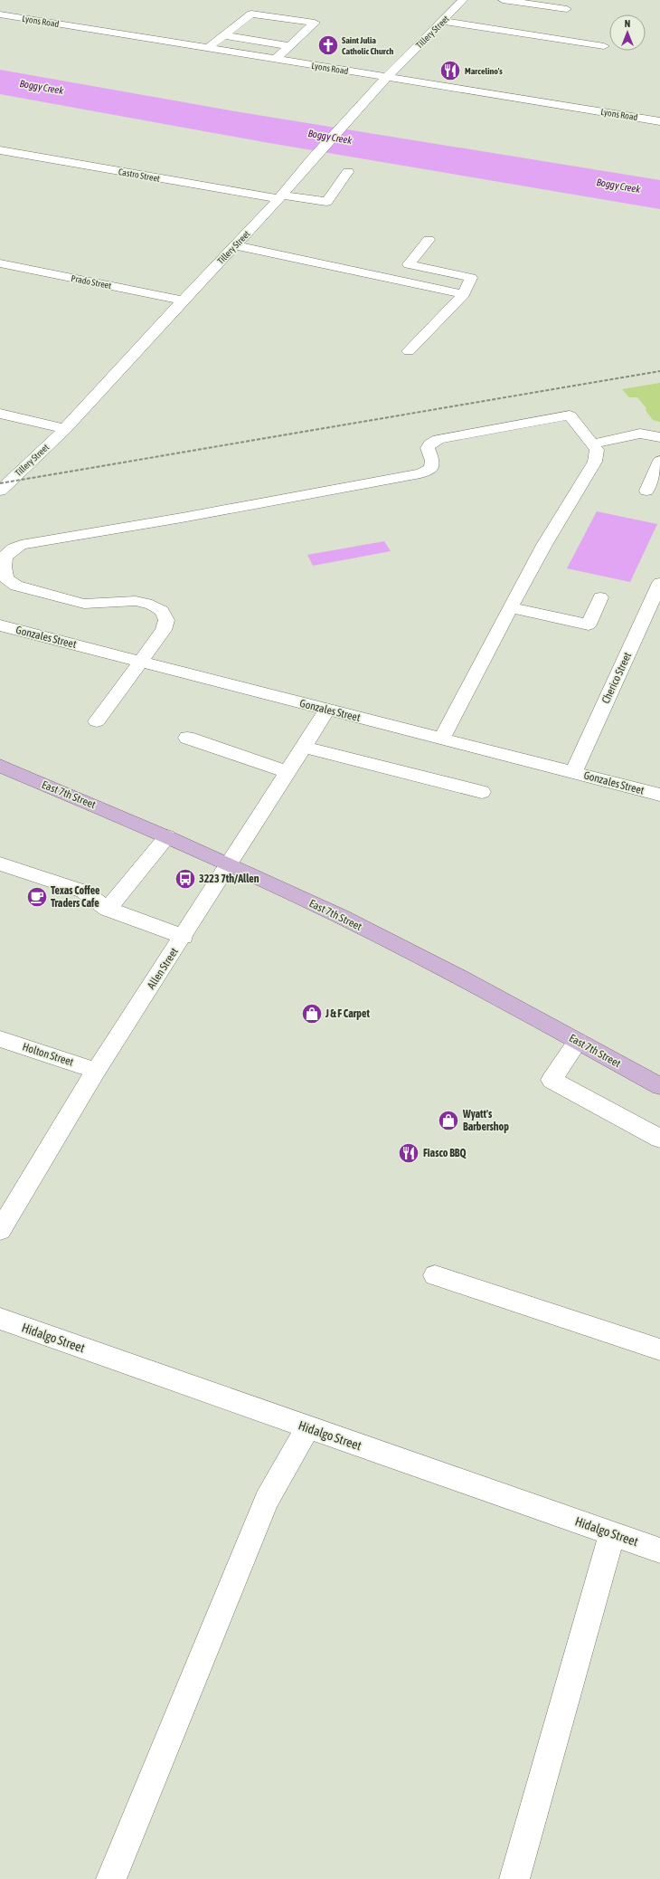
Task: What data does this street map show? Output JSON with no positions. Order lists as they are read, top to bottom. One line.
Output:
{"streets":{"main road":["East 7th Street"],"street":["Lyons Road","Tillery Street","Castro Street","Prado Street","Gonzales Street","Cherico Street","Allen Street","Holton Street","Hidalgo Street"]},"crossings":[["Lyons Road","Tillery Street"],["Tillery Street","Castro Street"],["Tillery Street","Prado Street"],["Gonzales Street","Cherico Street"],["Gonzales Street","Allen Street"],["East 7th Street","Allen Street"],["Allen Street","Holton Street"]],"water":["Boggy Creek"],"places":{"church":["Saint Julia Catholic Church"],"restaurant":["Marcelino's","Fiasco BBQ"],"bus stop":["3223 7th/Allen"],"cafe":["Texas Coffee Traders Cafe"],"shop":["J & F Carpet","Wyatt's Barbershop"]},"north":"top"}
